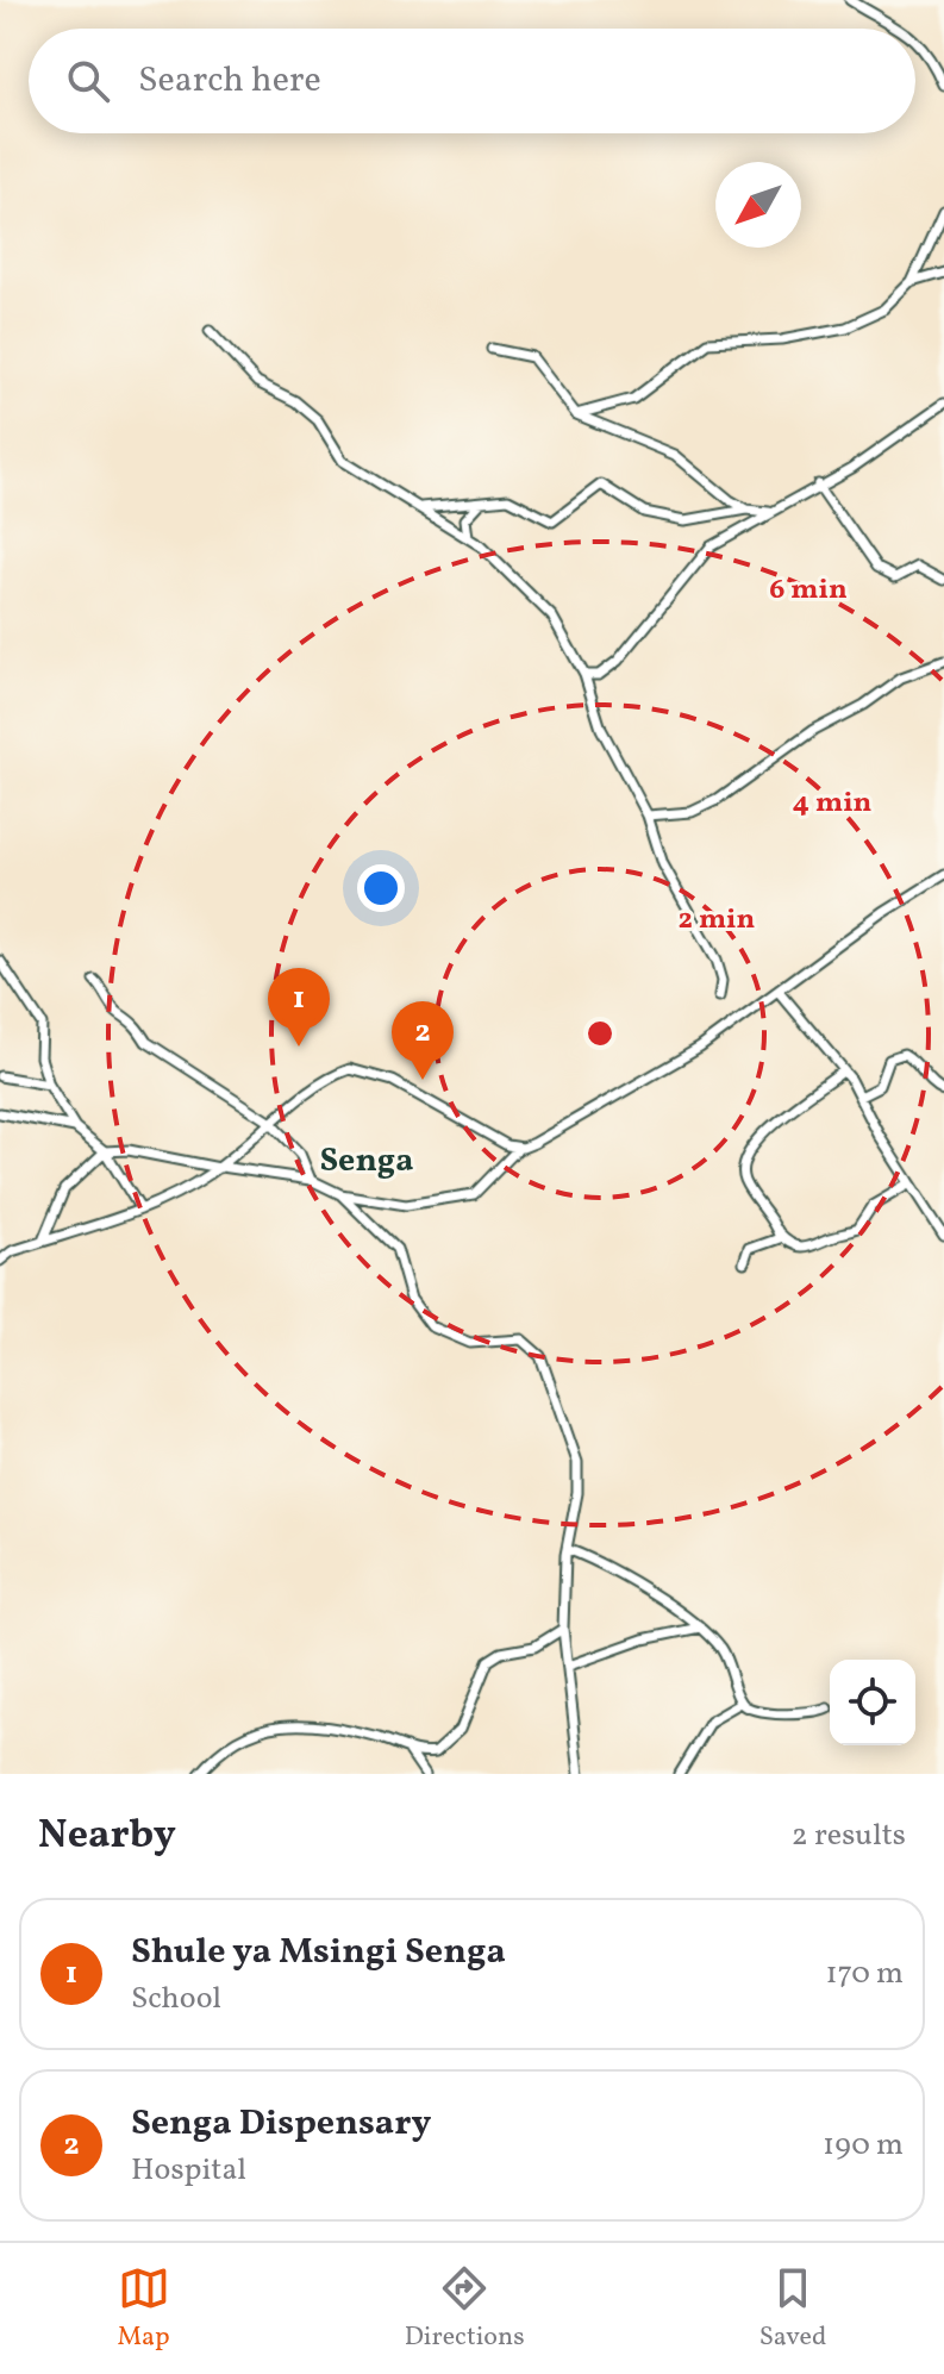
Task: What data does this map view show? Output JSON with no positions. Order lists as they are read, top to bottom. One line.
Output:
{"districts":["Senga"],"north":"bottom left","page":{"search":"Search here","pins":["1","2"],"heading":["Nearby","2 results"],"list":[{"mark":"1","name":"Shule ya Msingi Senga","note":"School","value":"170 m"},{"mark":"2","name":"Senga Dispensary","note":"Hospital","value":"190 m"}],"nav":["Map","Directions","Saved"]},"rings":["6 min","4 min","2 min"]}
